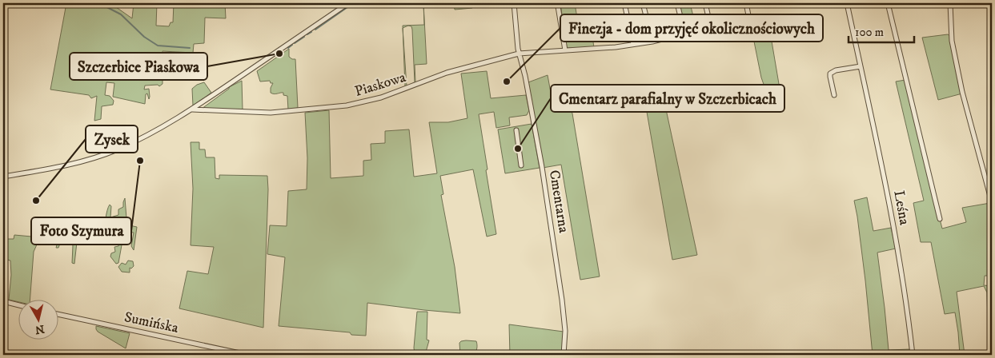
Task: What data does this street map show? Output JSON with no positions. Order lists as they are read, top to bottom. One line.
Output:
{"streets":{"street":["Piaskowa","Cmentarna","Leśna","Sumińska"]},"crossings":[["Piaskowa","Cmentarna"]],"places":["Szczerbice Piaskowa","Finezja - dom przyjęć okolicznościowych","Cmentarz parafialny w Szczerbicach","Foto Szymura","Zysek"],"scale_bar":"100 m","north":"bottom"}
